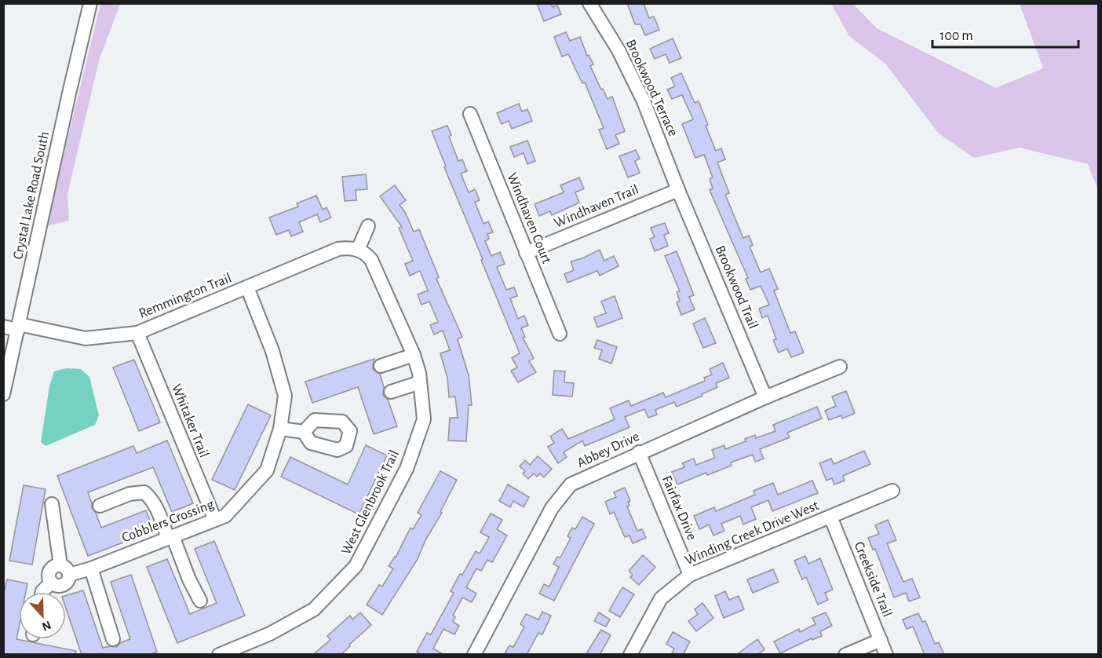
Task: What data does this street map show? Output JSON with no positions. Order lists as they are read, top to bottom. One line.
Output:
{"streets":{"street":["Brookwood Terrace","Crystal Lake Road South","Windhaven Trail","Windhaven Court","Brookwood Trail","Remmington Trail","Whitaker Trail","Abbey Drive","West Glenbrook Trail","Fairfax Drive","Cobblers Crossing","Winding Creek Drive West","Creekside Trail"]},"crossings":[["Brookwood Terrace","Windhaven Trail"],["Brookwood Terrace","Brookwood Trail"],["Crystal Lake Road South","Remmington Trail"],["Windhaven Trail","Windhaven Court"],["Windhaven Trail","Brookwood Trail"],["Brookwood Trail","Abbey Drive"],["Remmington Trail","Whitaker Trail"],["Remmington Trail","West Glenbrook Trail"],["Remmington Trail","Cobblers Crossing"],["Whitaker Trail","Cobblers Crossing"],["Abbey Drive","Fairfax Drive"],["Fairfax Drive","Winding Creek Drive West"],["Winding Creek Drive West","Creekside Trail"]],"scale_bar":"100 m","north":"bottom"}
